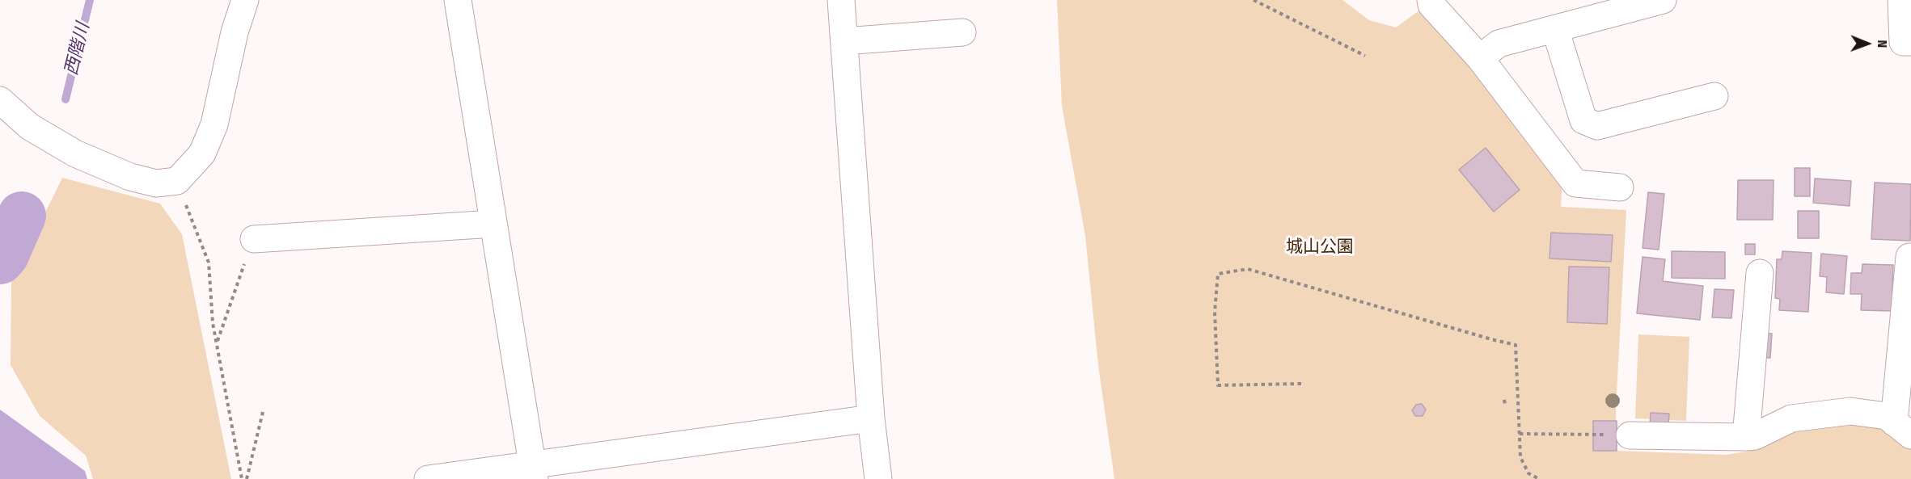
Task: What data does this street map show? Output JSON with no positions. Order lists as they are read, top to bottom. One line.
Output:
{"water":["西階川"],"parks":["城山公園"],"north":"right"}
